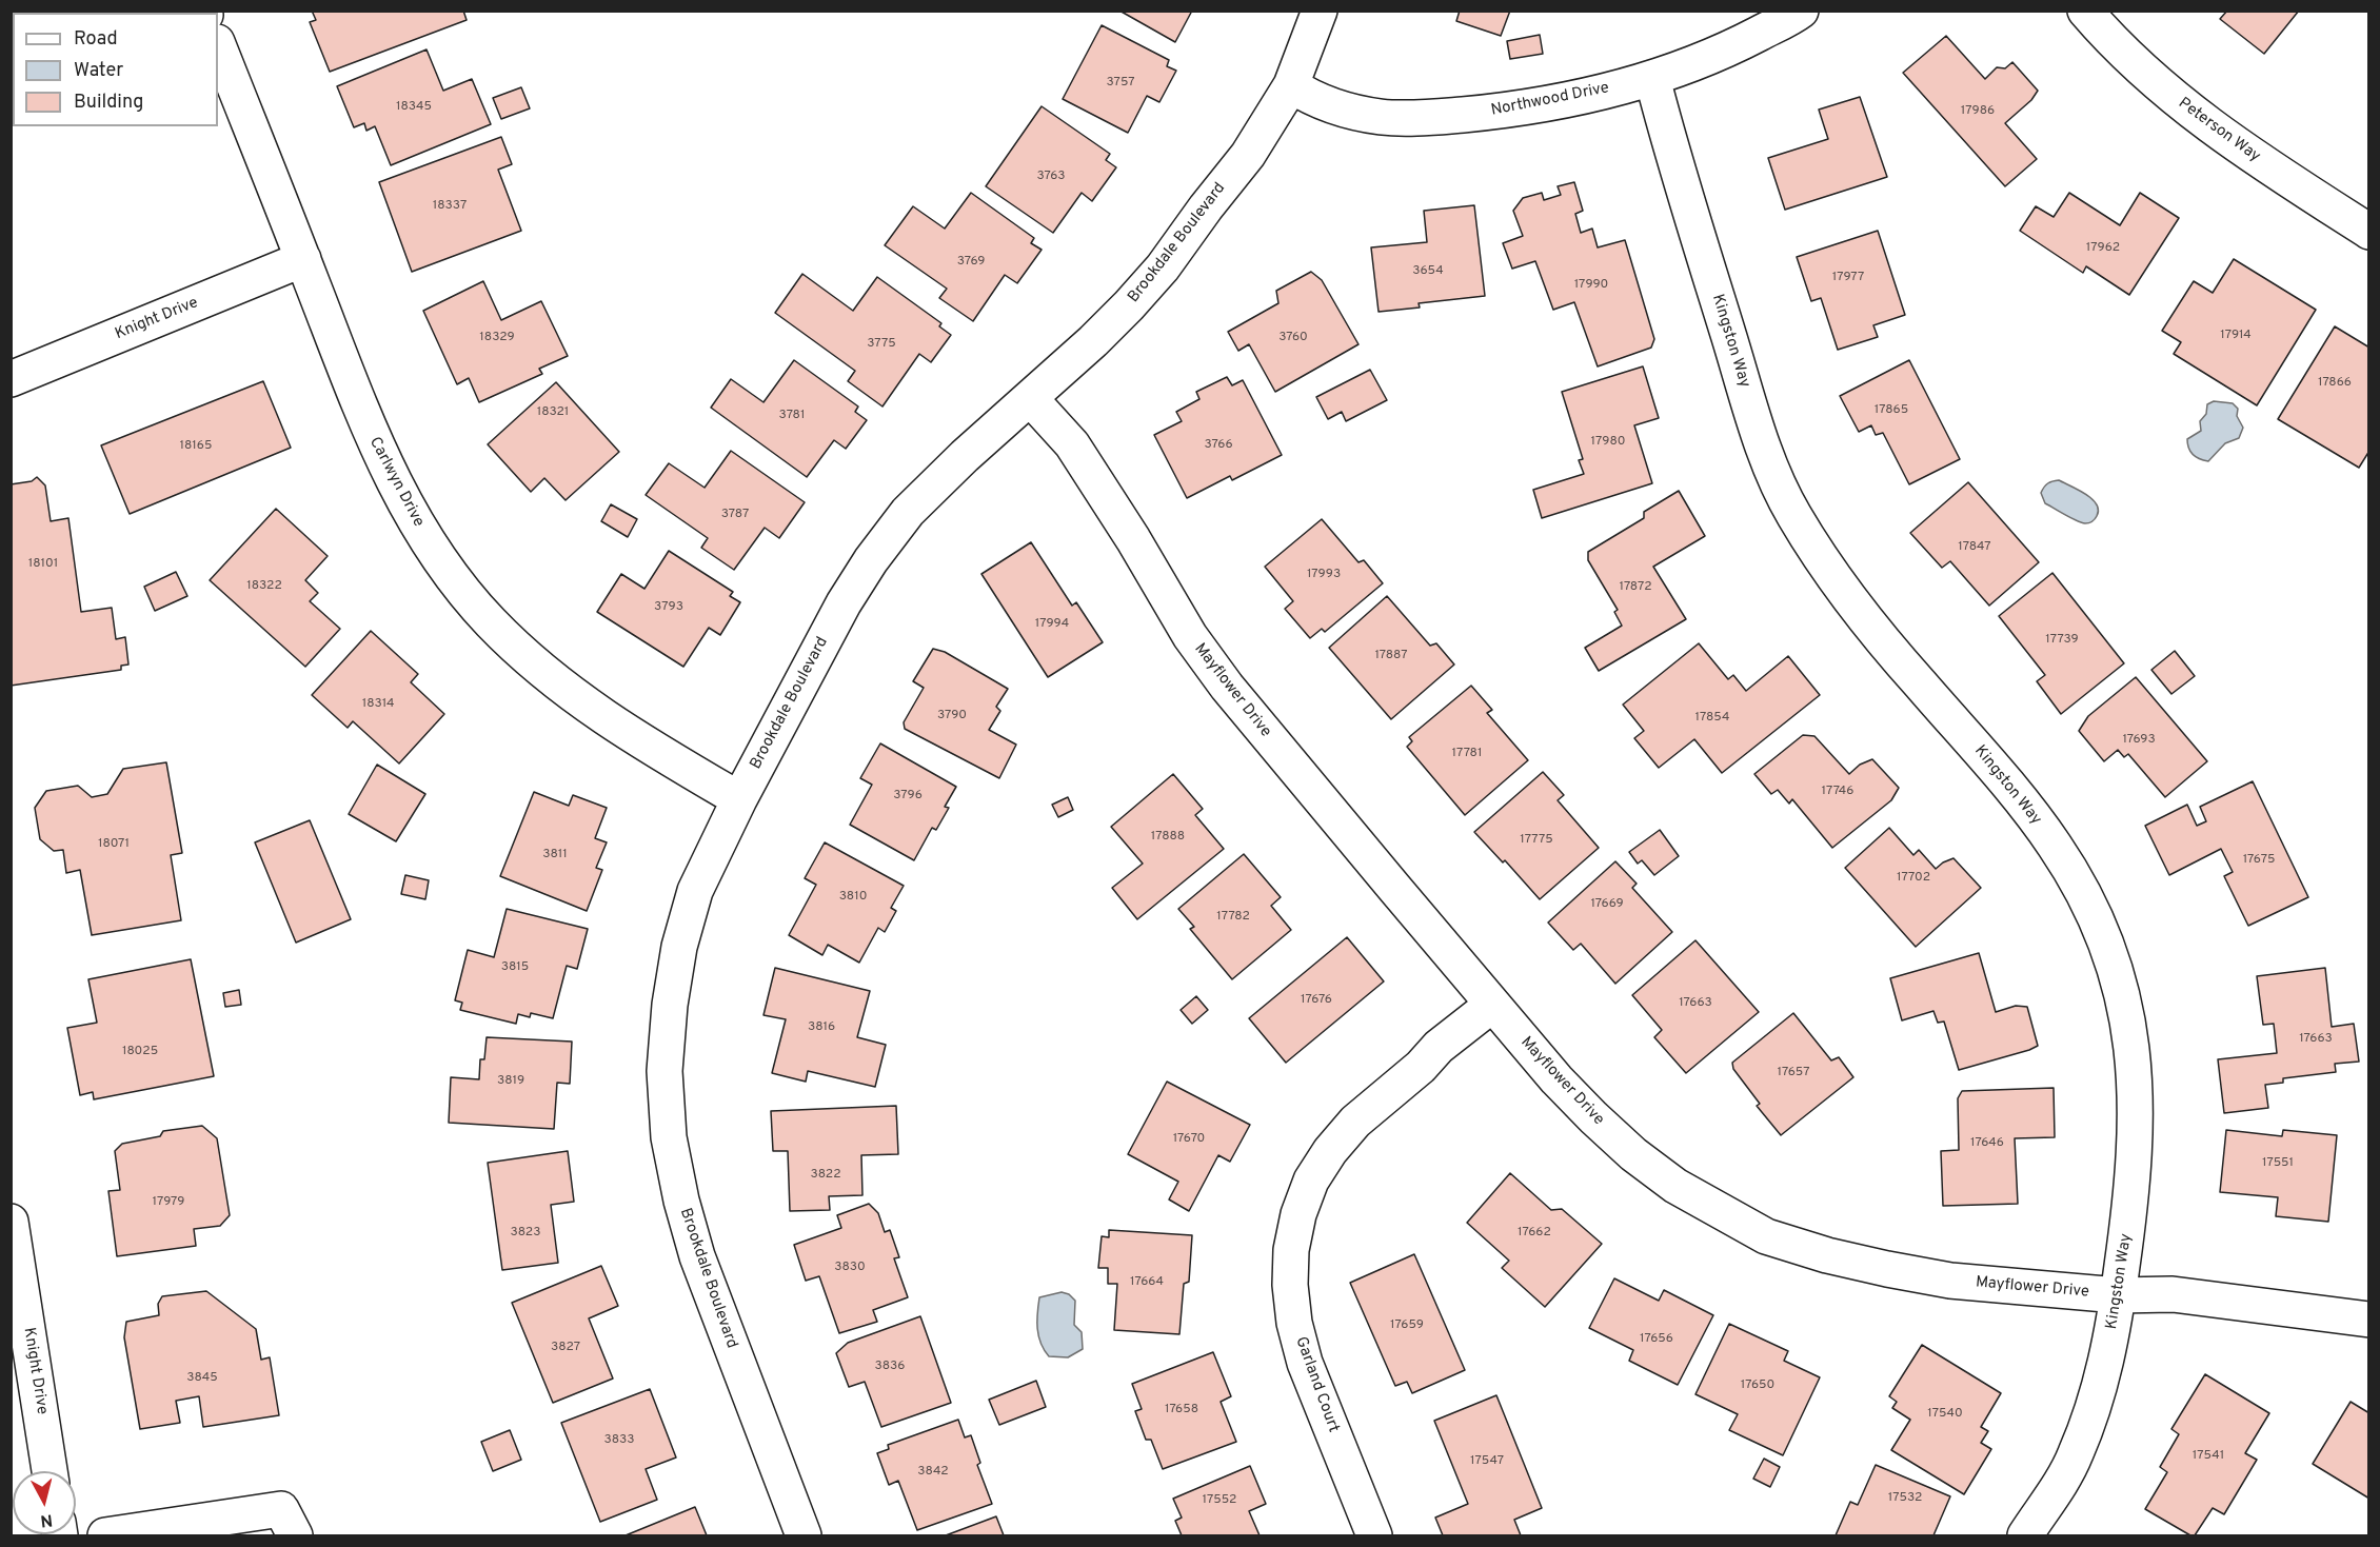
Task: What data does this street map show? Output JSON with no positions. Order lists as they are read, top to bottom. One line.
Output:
{"streets":{"street":["Northwood Drive","Peterson Way","Brookdale Boulevard","Knight Drive","Kingston Way","Carlwyn Drive","Mayflower Drive","Garland Court"]},"crossings":[["Northwood Drive","Brookdale Boulevard"],["Northwood Drive","Kingston Way"],["Brookdale Boulevard","Carlwyn Drive"],["Brookdale Boulevard","Mayflower Drive"],["Knight Drive","Carlwyn Drive"],["Kingston Way","Mayflower Drive"],["Mayflower Drive","Garland Court"]],"house_numbers":["3757","18345","17986","3763","18337","17962","3769","3654","17977","17990","17914","18329","3760","3775","17866","17865","18321","3781","17980","3766","18165","3787","17847","18101","17993","18322","17872","3793","17994","17739","17887","18314","3790","17854","17693","17781","17746","3796","17888","17775","18071","3811","17675","17702","3810","17669","17782","3815","17676","17663","3816","17663","18025","17657","3819","17670","17646","17551","3822","17979","3823","17662","3830","17664","17659","17656","3827","3836","3845","17650","17658","17540","3833","17541","17547","3842","17532","17552"],"legend":["Road","Water","Building"],"north":"bottom"}
